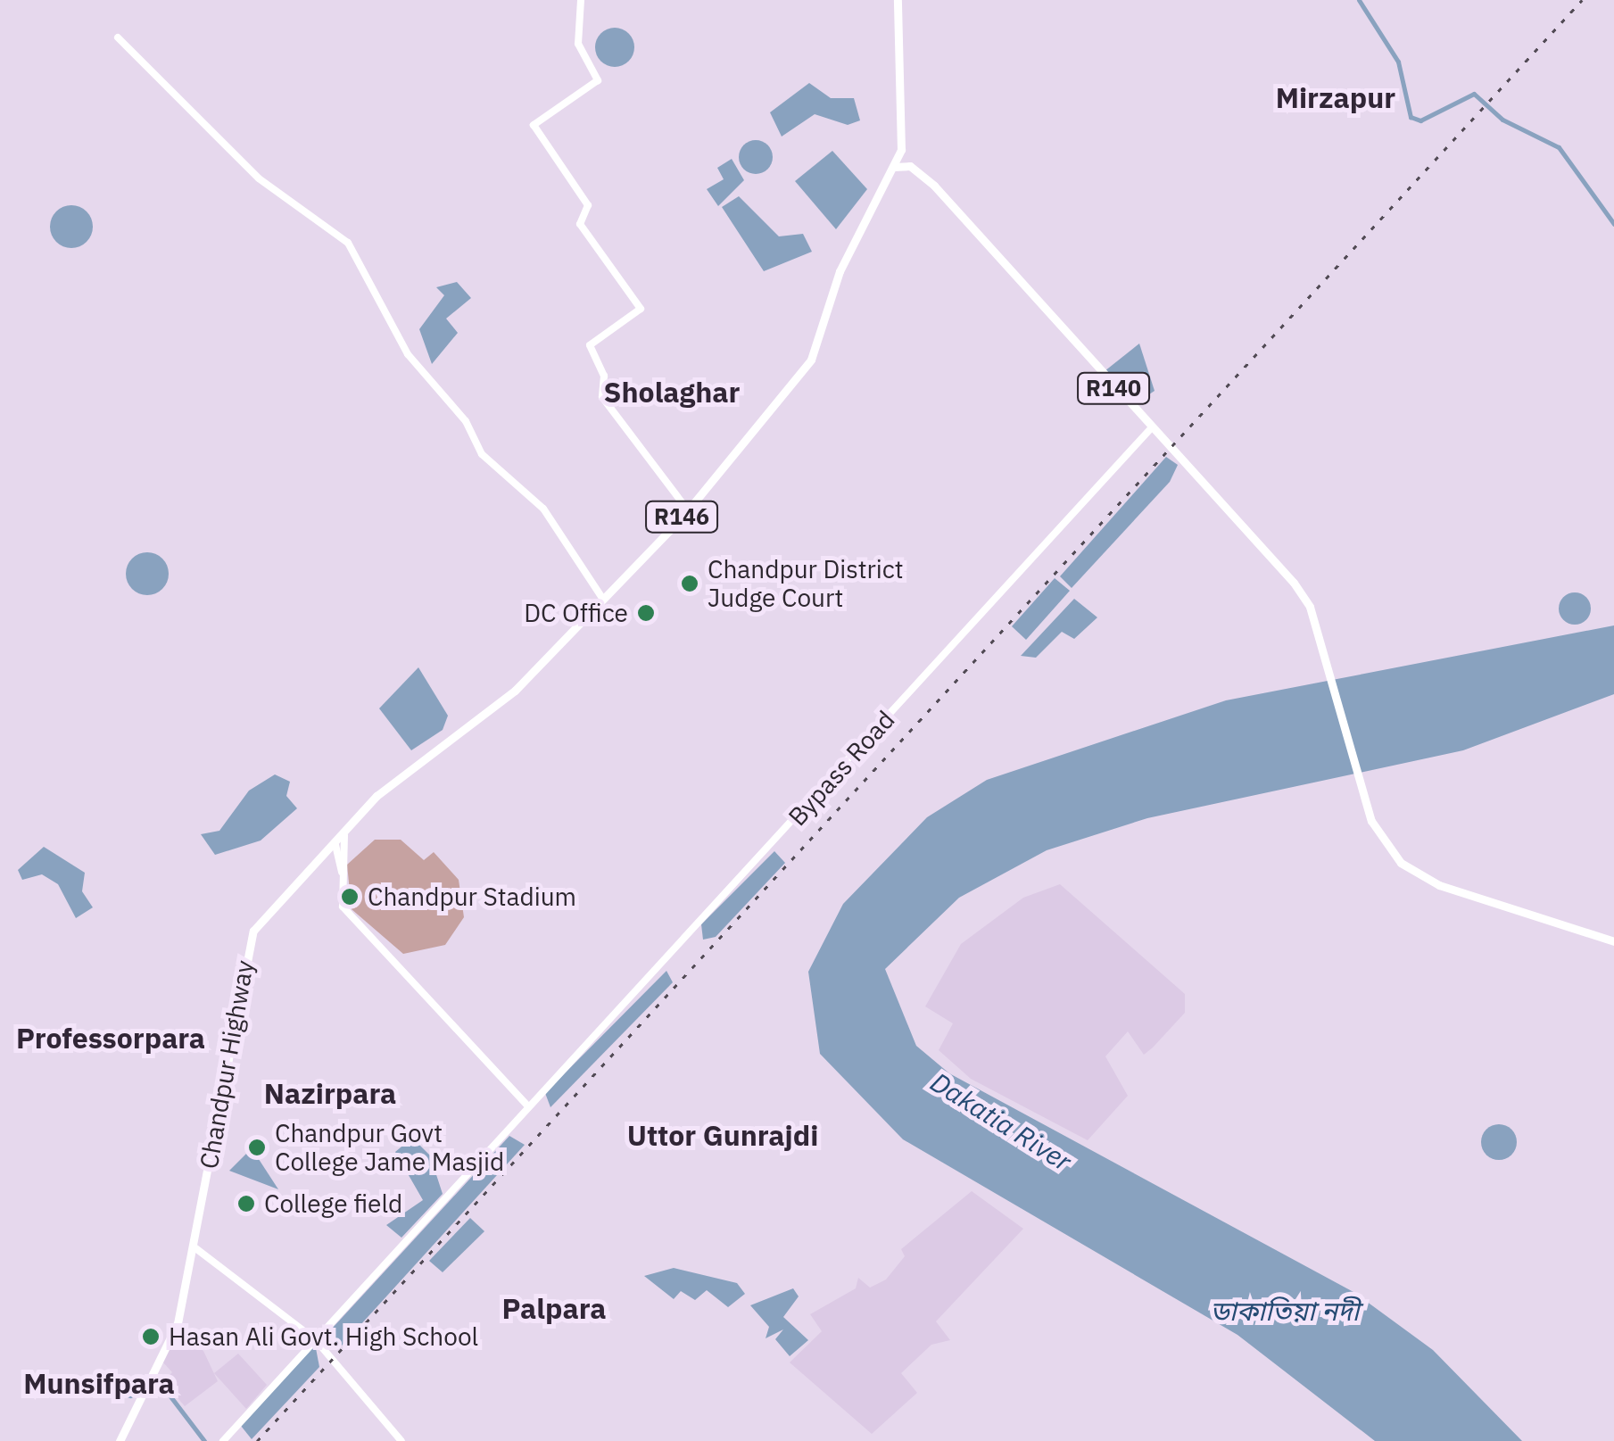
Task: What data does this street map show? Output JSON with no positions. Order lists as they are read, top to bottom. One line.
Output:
{"streets":{"main road":["R140","R146","Chandpur Highway"],"street":["Bypass Road"]},"crossings":[["R140","Bypass Road"],["R140","Chandpur Highway"]],"districts":["Mirzapur","Sholaghar","Professorpara","Nazirpara","Uttor Gunrajdi","Palpara","Munsifpara"],"water":["Dakatia River","ডাকাতিয়া নদী"],"places":["Chandpur District Judge Court","DC Office","Chandpur Stadium","Chandpur Govt College Jame Masjid","College field","Hasan Ali Govt. High School"]}
